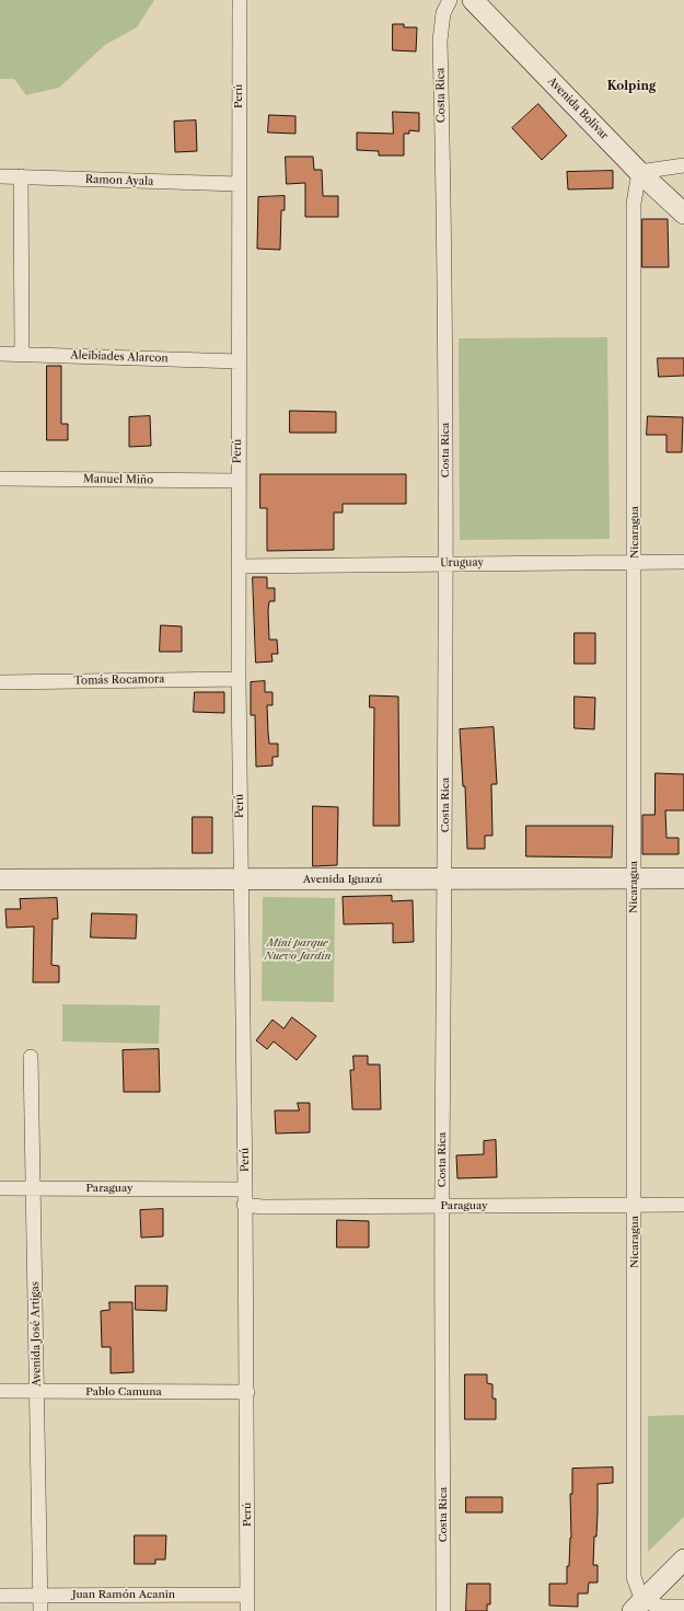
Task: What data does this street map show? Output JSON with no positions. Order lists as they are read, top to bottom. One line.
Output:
{"streets":{"main road":["Avenida Bolívar","Avenida Iguazú"],"street":["Costa Rica","Perú","Ramon Ayala","Aleibiades Alarcon","Manuel Miño","Nicaragua","Uruguay","Tomás Rocamora","Paraguay","Avenida José Artigas","Pablo Camuna","Juan Ramón Acanin"]},"crossings":[["Costa Rica","Uruguay"],["Costa Rica","Avenida Iguazú"],["Costa Rica","Paraguay"],["Perú","Ramon Ayala"],["Perú","Aleibiades Alarcon"],["Perú","Manuel Miño"],["Perú","Uruguay"],["Perú","Tomás Rocamora"],["Perú","Avenida Iguazú"],["Perú","Paraguay"],["Perú","Pablo Camuna"],["Perú","Juan Ramón Acanin"],["Avenida Bolívar","Nicaragua"],["Nicaragua","Uruguay"],["Nicaragua","Avenida Iguazú"],["Nicaragua","Paraguay"],["Paraguay","Avenida José Artigas"],["Avenida José Artigas","Pablo Camuna"],["Avenida José Artigas","Juan Ramón Acanin"]],"districts":["Kolping"],"parks":["Mini parque Nuevo Jardín"]}
